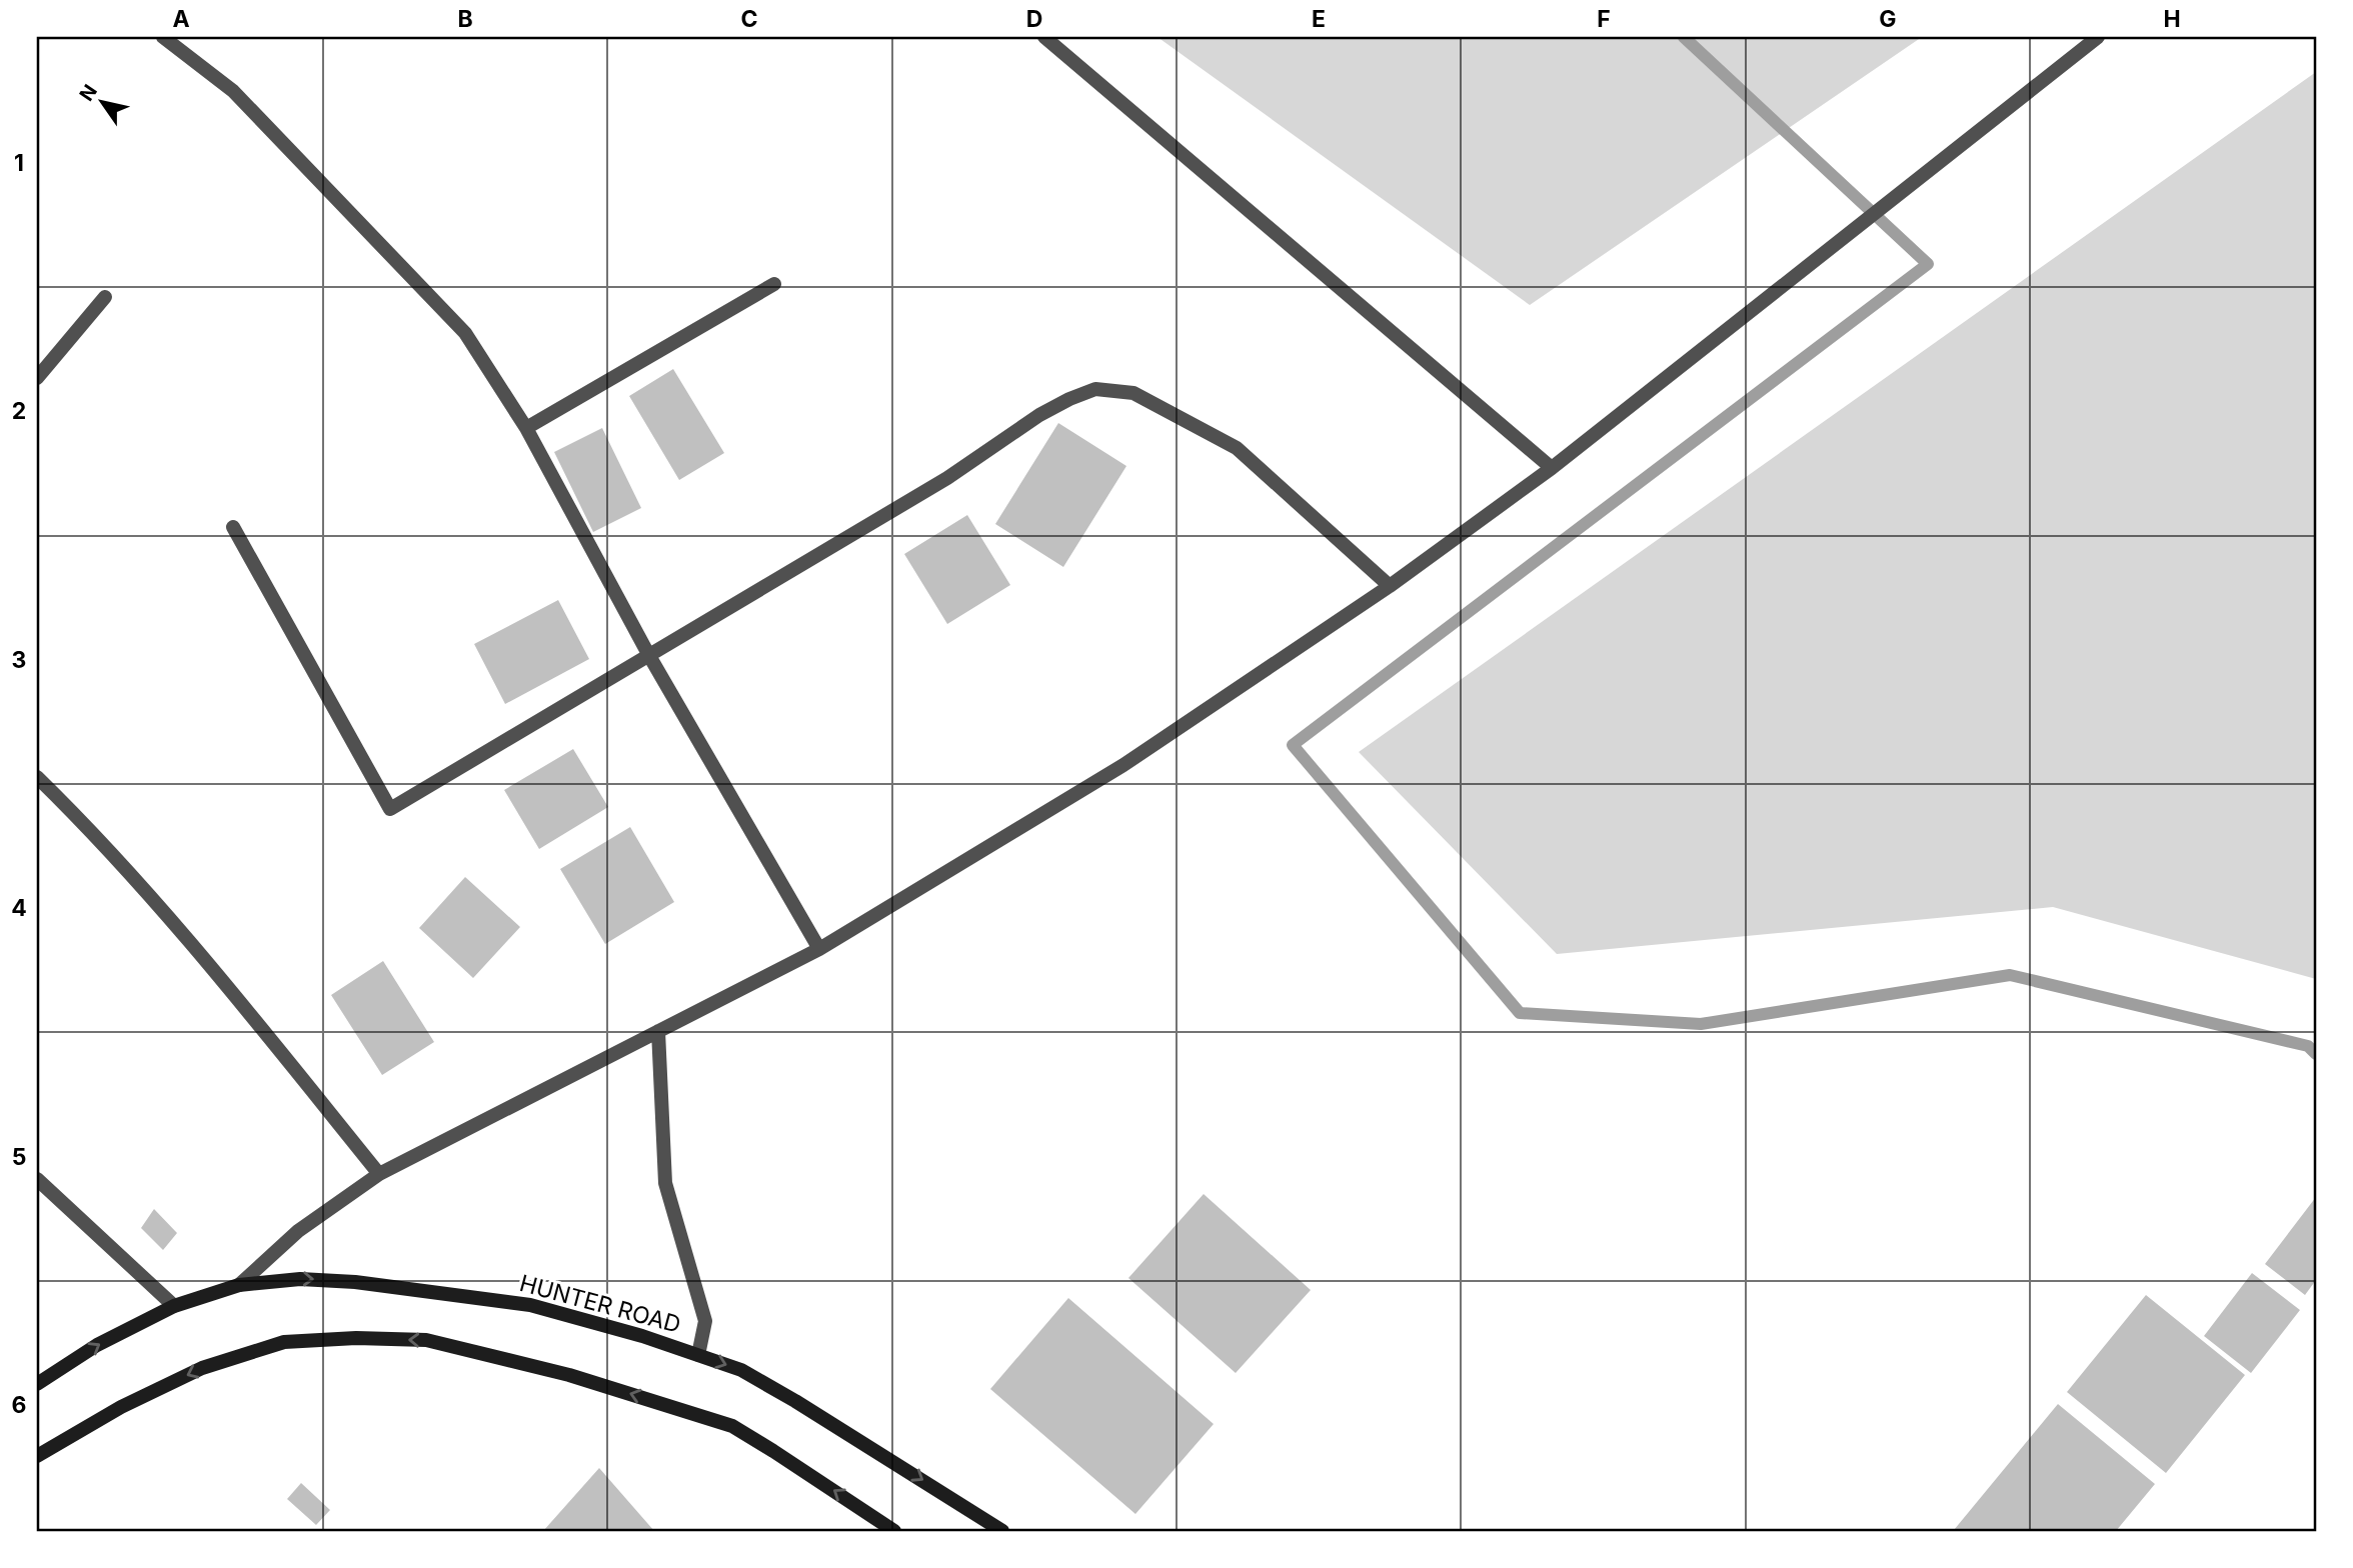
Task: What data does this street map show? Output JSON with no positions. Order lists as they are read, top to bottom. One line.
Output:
{"streets":{"main road":["HUNTER ROAD"]},"north":"top left","grid":{"columns":["A","B","C","D","E","F","G","H"],"rows":["1","2","3","4","5","6"]}}
